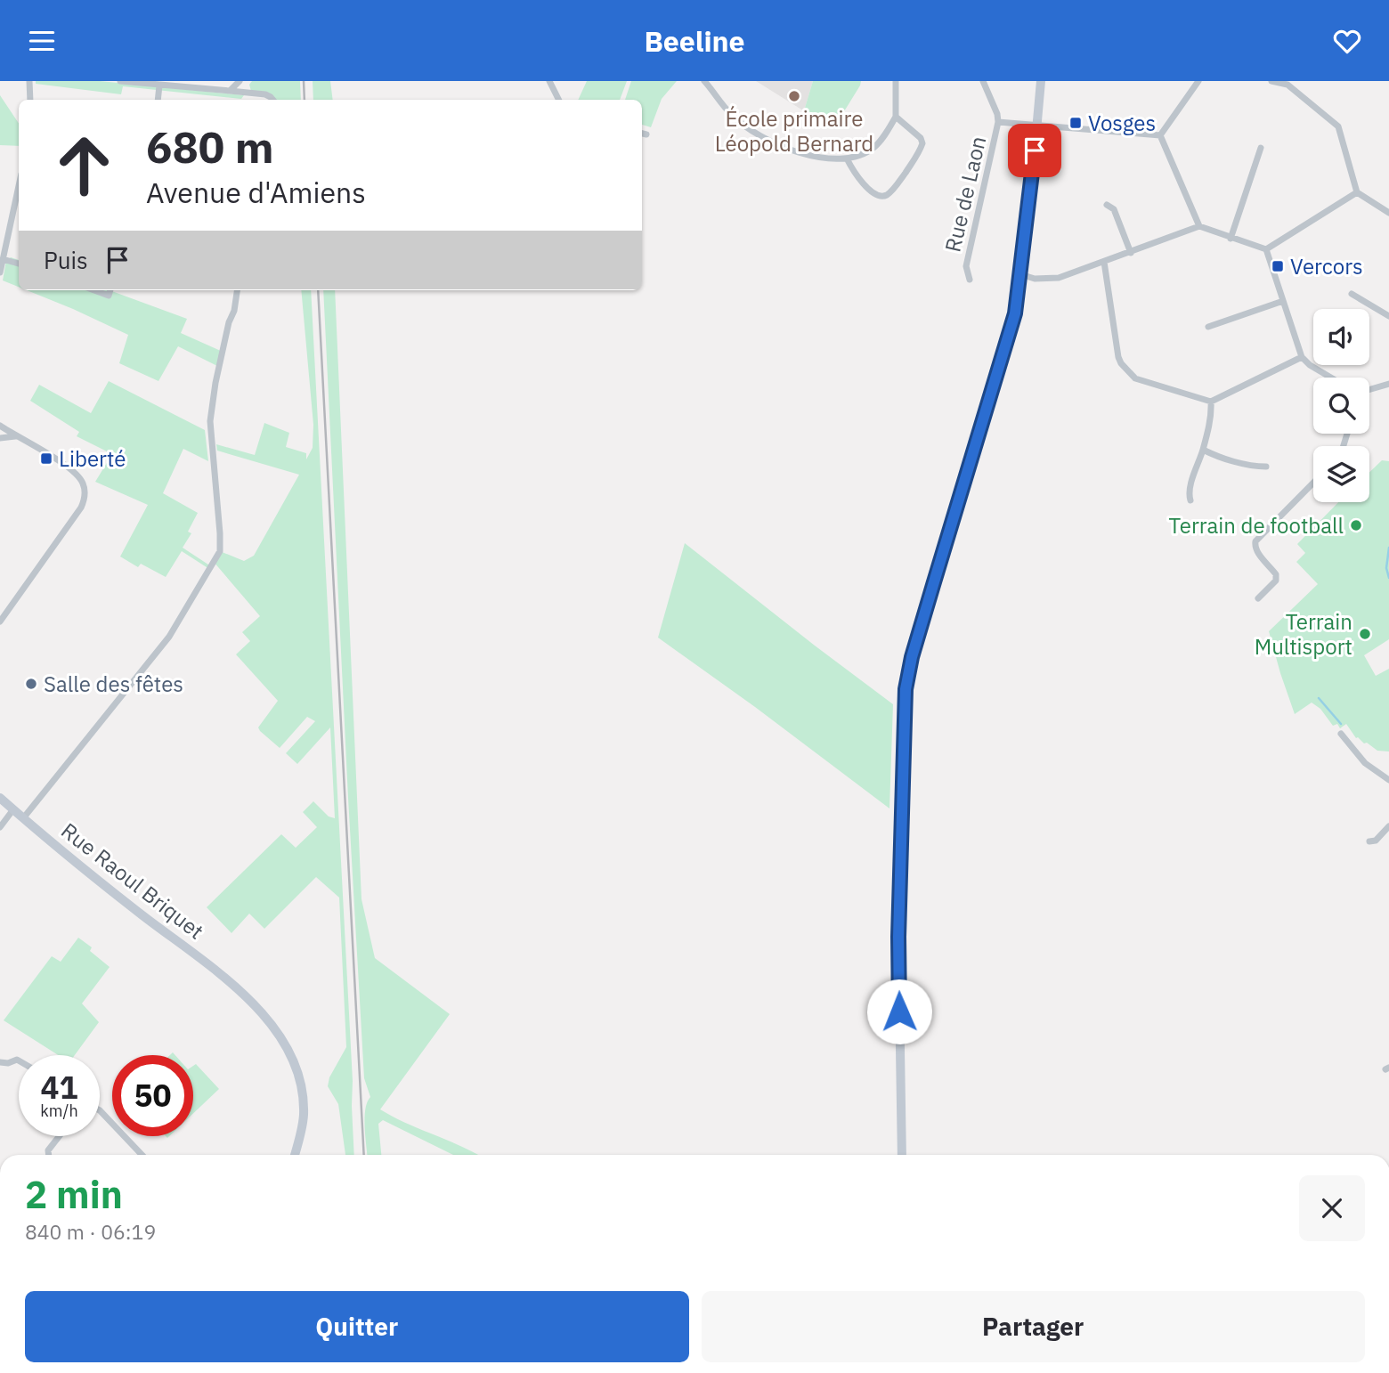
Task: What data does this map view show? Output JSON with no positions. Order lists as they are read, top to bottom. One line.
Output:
{"streets":{"main road":["Rue Raoul Briquet"],"street":["Rue de Laon"]},"places":{"other":["École primaire Léopold Bernard","Terrain de football","Terrain Multisport","Salle des fêtes"],"transit":["Vosges","Vercors","Liberté"]},"page":{"header":"Beeline","turn":["680 m","Avenue d'Amiens"],"then":"Puis","speed":"41 km/h","limit":"50","heading":["2 min","840 m · 06:19"],"buttons":["Quitter","Partager"]}}
